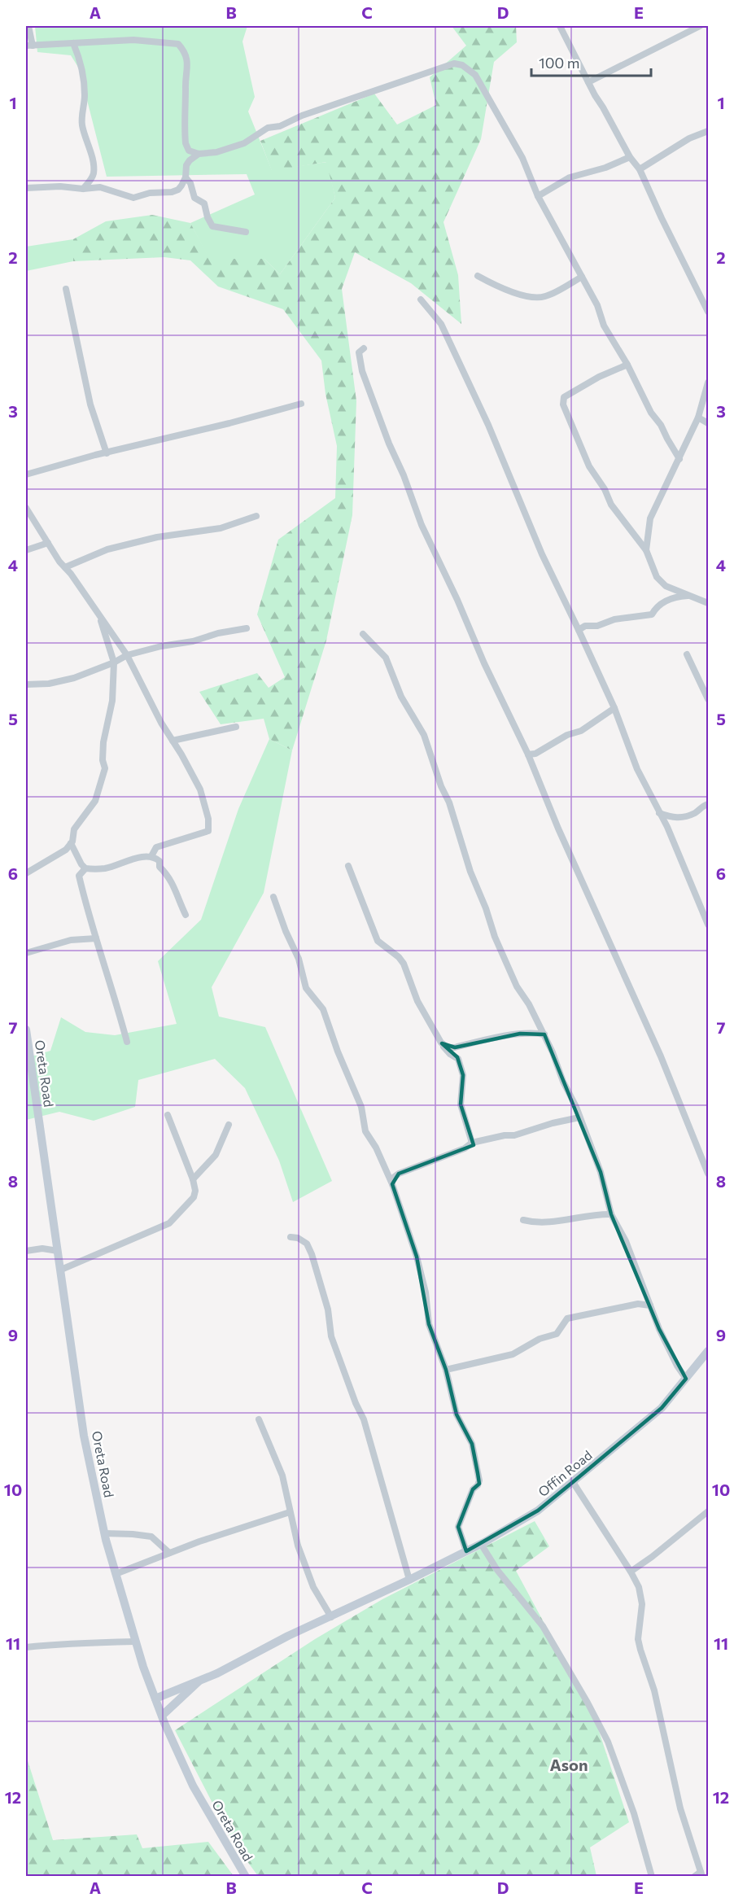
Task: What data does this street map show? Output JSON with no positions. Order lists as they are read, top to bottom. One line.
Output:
{"streets":{"street":["Oreta Road","Offin Road"]},"districts":["Ason"],"scale_bar":"100 m","grid":{"columns":["A","B","C","D","E"],"rows":["1","2","3","4","5","6","7","8","9","10","11","12"]}}
